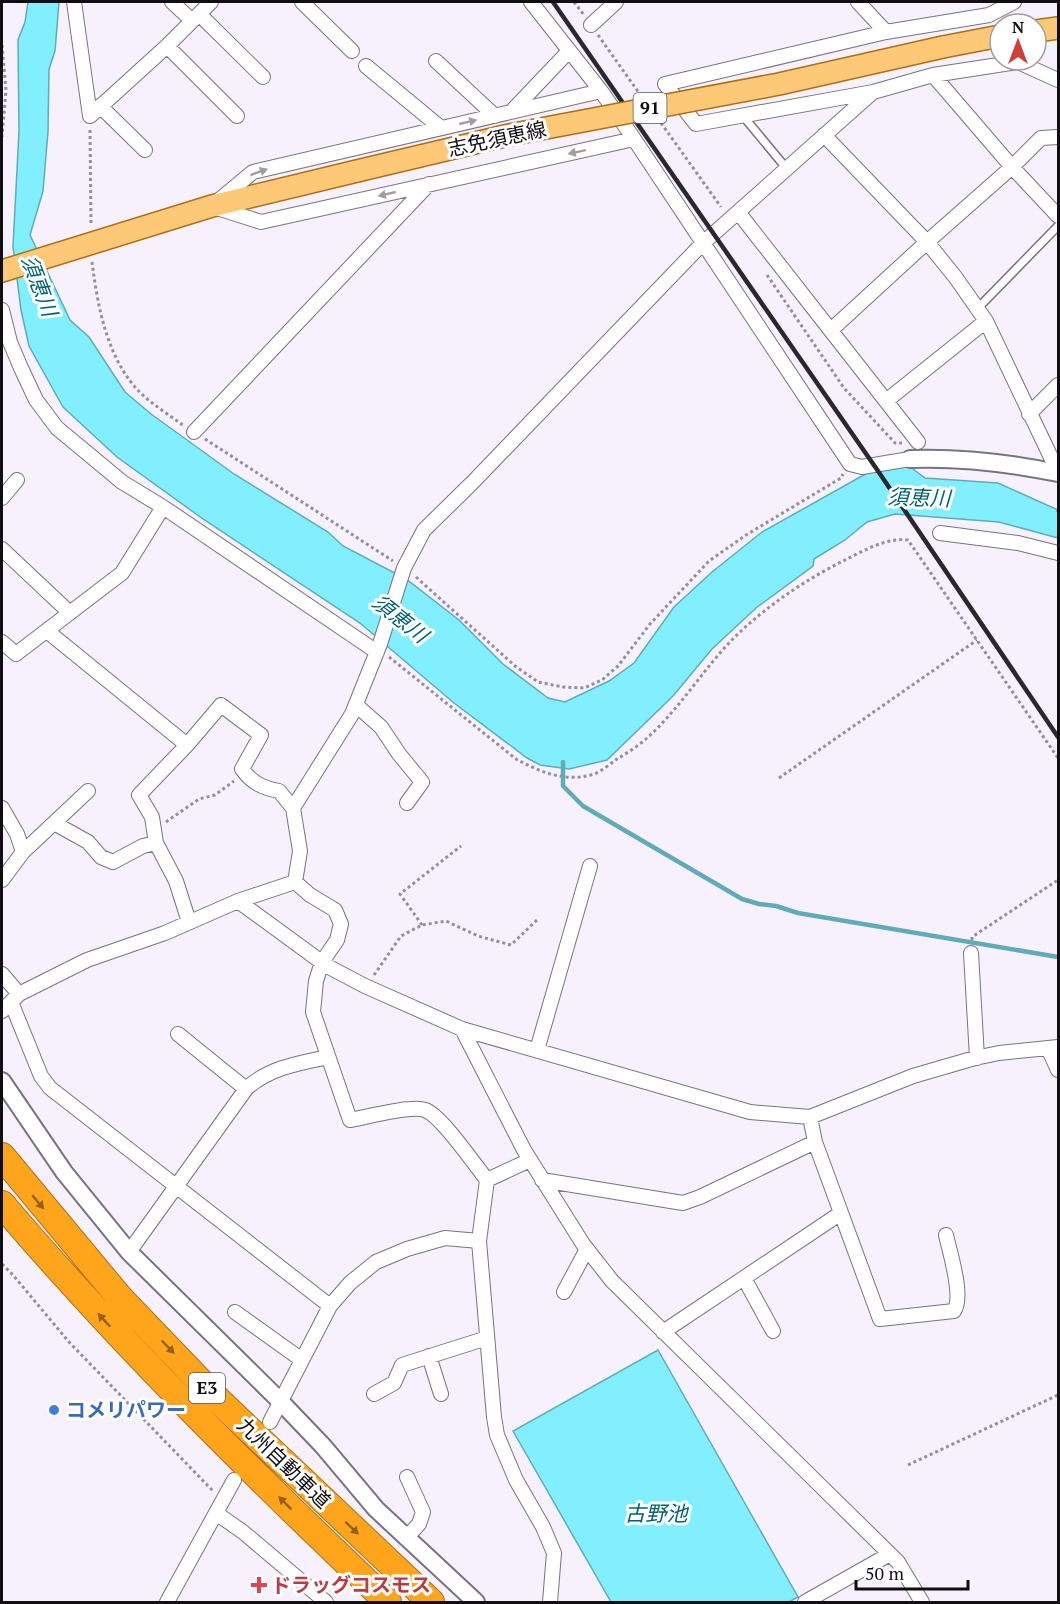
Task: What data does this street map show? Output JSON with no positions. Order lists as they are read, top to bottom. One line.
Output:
{"streets":{"highway":["E3","九州自動車道"],"main road":["91","志免須恵線"]},"water":["須恵川","古野池"],"places":{"other":["コメリパワー"],"health":["ドラッグコスモス"]},"scale_bar":"50 m","north":"top"}
